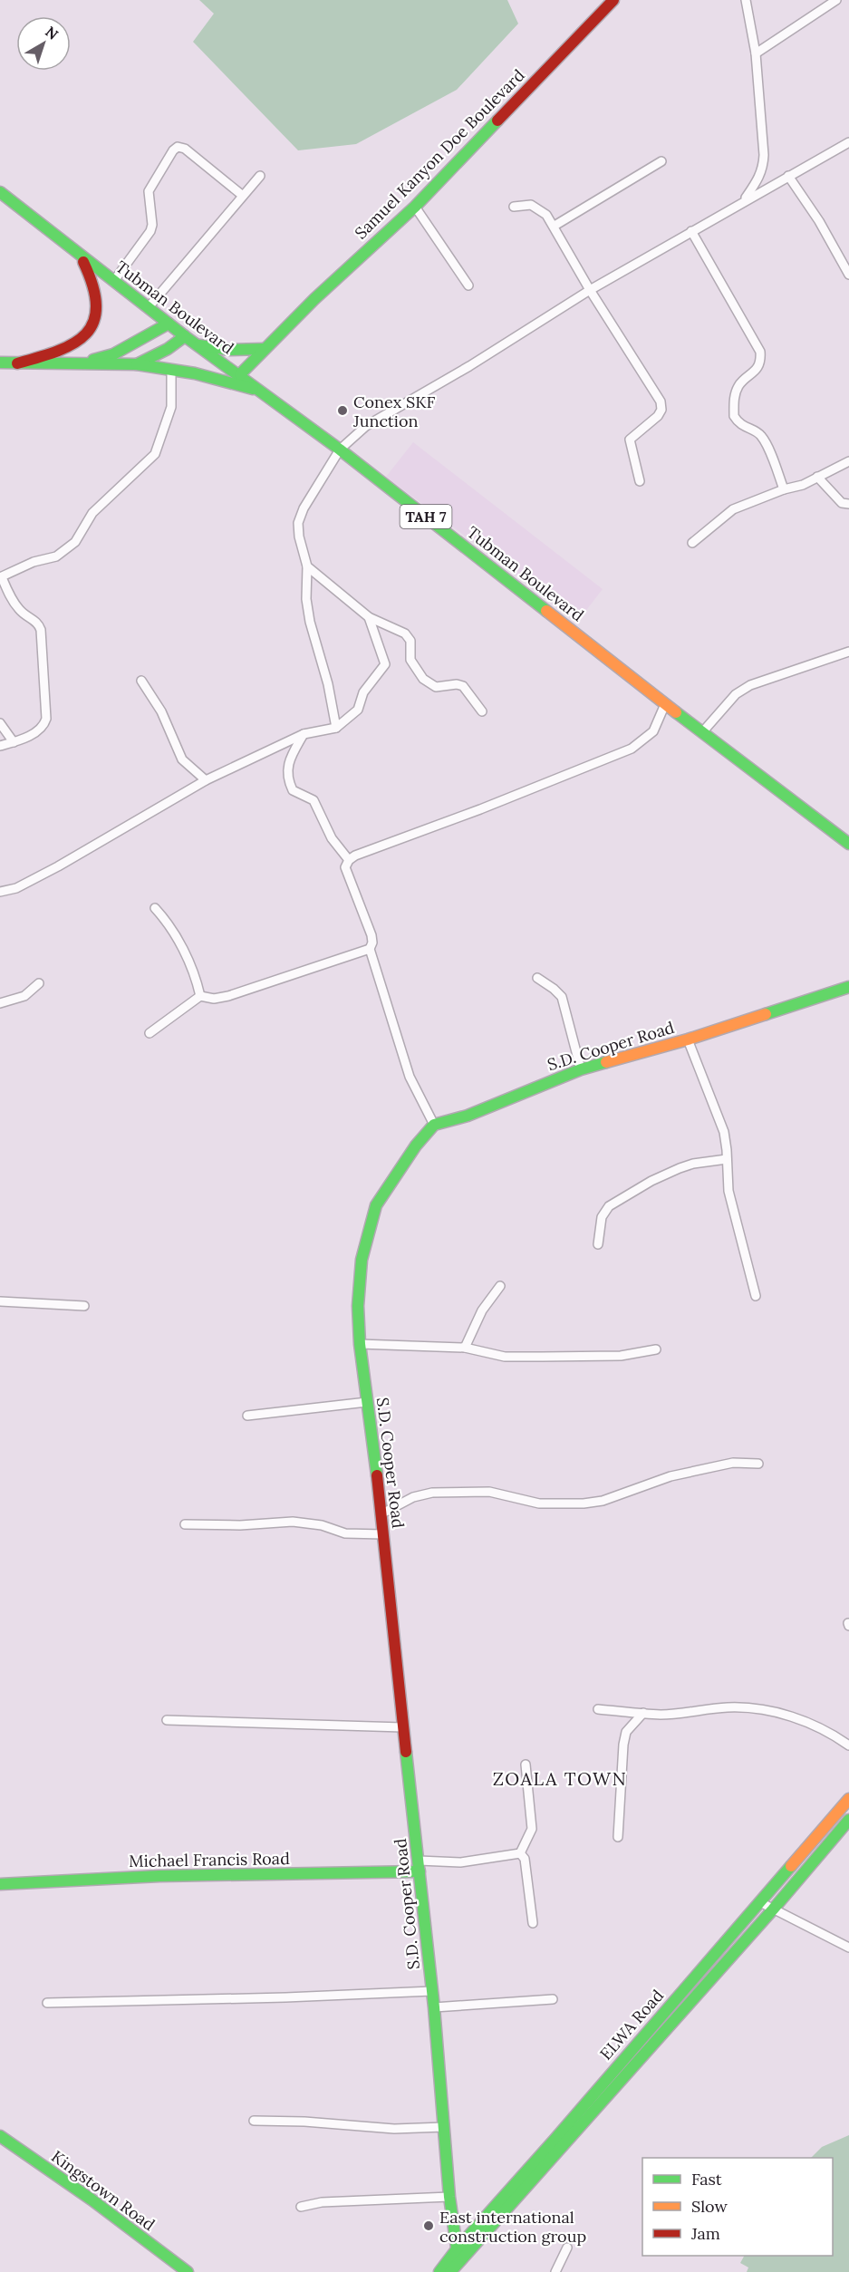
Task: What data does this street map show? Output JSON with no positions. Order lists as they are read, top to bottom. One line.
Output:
{"streets":{"main road":["Samuel Kanyon Doe Boulevard","Tubman Boulevard","TAH 7","S.D. Cooper Road","Michael Francis Road","ELWA Road","Kingstown Road"]},"crossings":[["Samuel Kanyon Doe Boulevard","Tubman Boulevard"],["S.D. Cooper Road","Michael Francis Road"],["S.D. Cooper Road","ELWA Road"]],"districts":["ZOALA TOWN"],"places":["Conex SKF Junction","East international construction group"],"legend":["Fast","Slow","Jam"],"north":"top right"}
